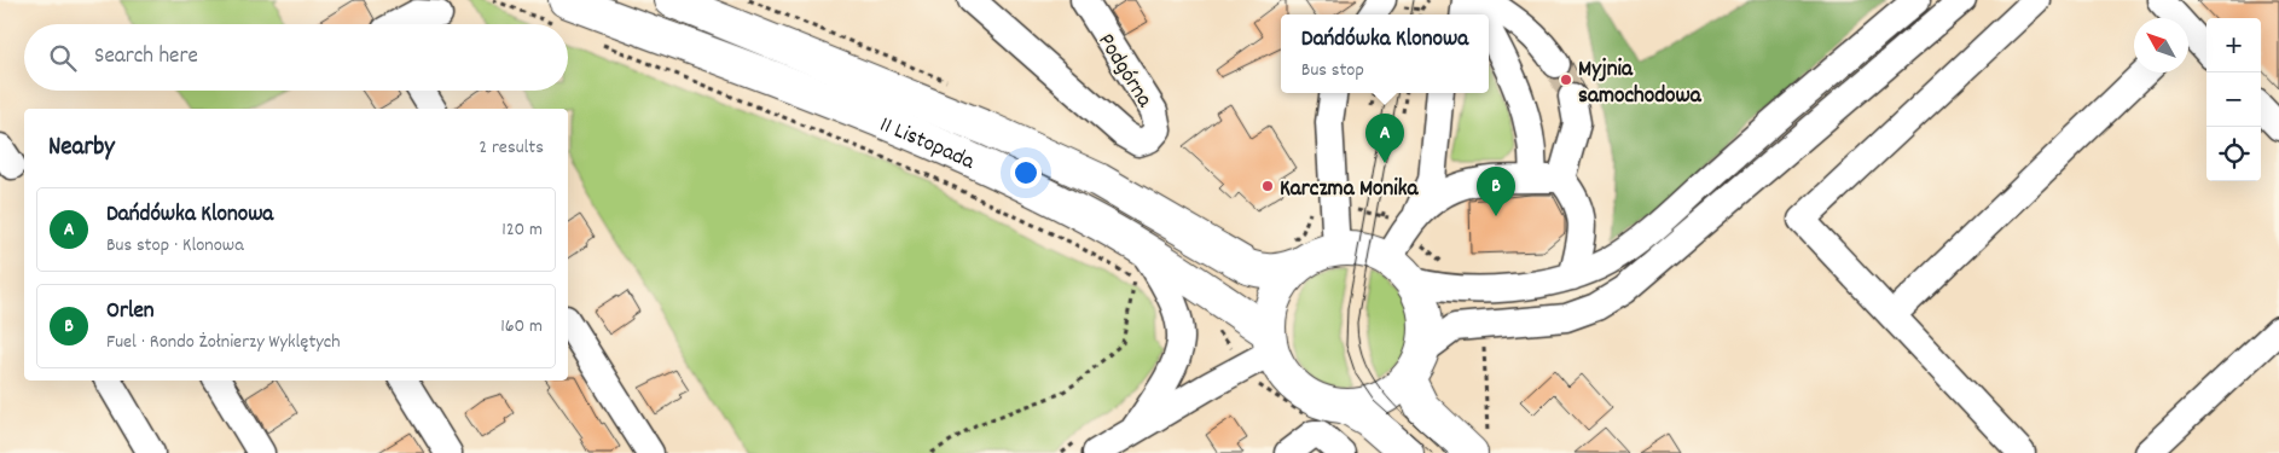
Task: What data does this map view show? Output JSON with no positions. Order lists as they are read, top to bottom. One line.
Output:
{"streets":{"main road":["11 Listopada"],"street":["Podgórna"]},"places":["Myjnia samochodowa","Karczma Monika"],"north":"top left","page":{"popup":["Dańdówka Klonowa","Bus stop"],"map_buttons":["+","−"],"search":"Search here","heading":["Nearby","2 results"],"pins":["A","B"],"list":[{"mark":"A","name":"Dańdówka Klonowa","note":"Bus stop · Klonowa","value":"120 m"},{"mark":"B","name":"Orlen","note":"Fuel · Rondo Żołnierzy Wyklętych","value":"160 m"}]}}
